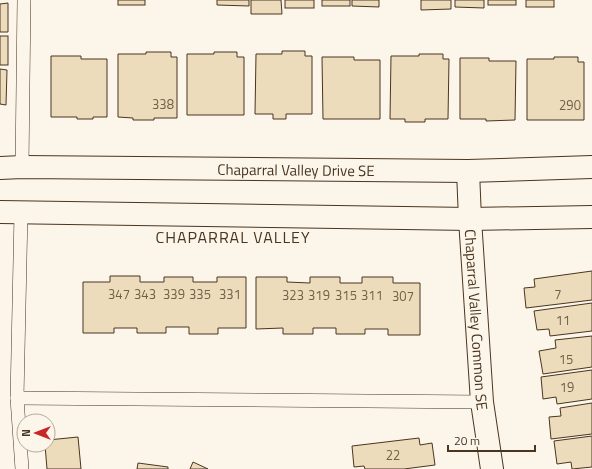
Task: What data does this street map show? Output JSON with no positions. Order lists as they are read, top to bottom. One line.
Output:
{"streets":{"street":["Chaparral Valley Drive SE","Chaparral Valley Common SE"]},"crossings":[["Chaparral Valley Drive SE","Chaparral Valley Common SE"]],"districts":["CHAPARRAL VALLEY"],"house_numbers":["338","290","347","343","339","335","331","7","323","319","315","311","307","11","15","19","22"],"scale_bar":"20 m","north":"left"}
